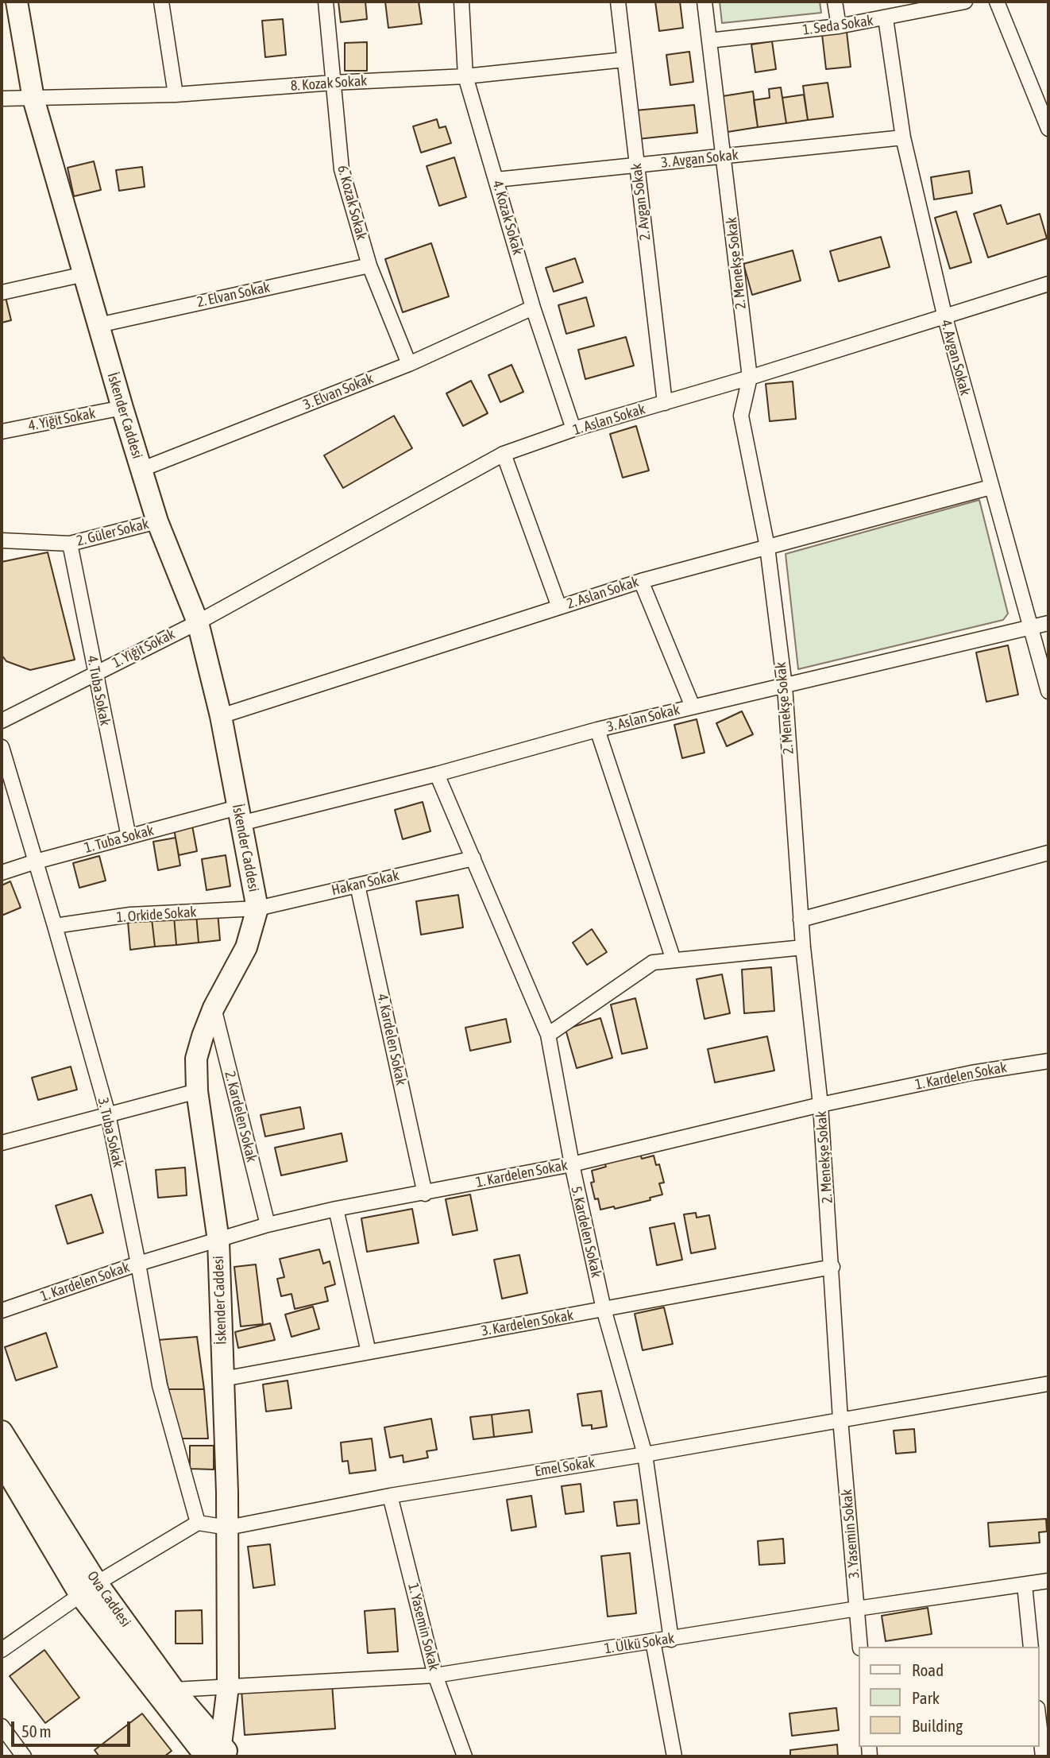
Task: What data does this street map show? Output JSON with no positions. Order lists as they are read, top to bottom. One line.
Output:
{"streets":{"street":["1. Seda Sokak","8. Kozak Sokak","3. Avgan Sokak","2. Avgan Sokak","6. Kozak Sokak","4. Kozak Sokak","2. Menekşe Sokak","2. Elvan Sokak","4. Avgan Sokak","3. Elvan Sokak","İskender Caddesi","4. Yiğit Sokak","1. Aslan Sokak","2. Güler Sokak","2. Aslan Sokak","1. Yiğit Sokak","4. Tuba Sokak","3. Aslan Sokak","1. Tuba Sokak","Hakan Sokak","1. Orkide Sokak","4. Kardelen Sokak","1. Kardelen Sokak","2. Kardelen Sokak","3. Tuba Sokak","5. Kardelen Sokak","3. Kardelen Sokak","Emel Sokak","3. Yasemin Sokak","Ova Caddesi","1. Yasemin Sokak","1. Ülkü Sokak"]},"crossings":[["1. Seda Sokak","2. Menekşe Sokak"],["1. Seda Sokak","4. Avgan Sokak"],["8. Kozak Sokak","2. Avgan Sokak"],["8. Kozak Sokak","6. Kozak Sokak"],["8. Kozak Sokak","4. Kozak Sokak"],["8. Kozak Sokak","İskender Caddesi"],["3. Avgan Sokak","2. Avgan Sokak"],["3. Avgan Sokak","4. Kozak Sokak"],["3. Avgan Sokak","2. Menekşe Sokak"],["3. Avgan Sokak","4. Avgan Sokak"],["2. Avgan Sokak","1. Aslan Sokak"],["6. Kozak Sokak","2. Elvan Sokak"],["6. Kozak Sokak","3. Elvan Sokak"],["4. Kozak Sokak","3. Elvan Sokak"],["4. Kozak Sokak","1. Aslan Sokak"],["2. Menekşe Sokak","1. Aslan Sokak"],["2. Menekşe Sokak","2. Aslan Sokak"],["2. Menekşe Sokak","3. Aslan Sokak"],["2. Menekşe Sokak","1. Kardelen Sokak"],["2. Menekşe Sokak","3. Kardelen Sokak"],["2. Menekşe Sokak","Emel Sokak"],["2. Menekşe Sokak","3. Yasemin Sokak"],["2. Elvan Sokak","İskender Caddesi"],["4. Avgan Sokak","1. Aslan Sokak"],["4. Avgan Sokak","2. Aslan Sokak"],["4. Avgan Sokak","3. Aslan Sokak"],["3. Elvan Sokak","İskender Caddesi"],["İskender Caddesi","4. Yiğit Sokak"],["İskender Caddesi","1. Aslan Sokak"],["İskender Caddesi","2. Güler Sokak"],["İskender Caddesi","2. Aslan Sokak"],["İskender Caddesi","1. Yiğit Sokak"],["İskender Caddesi","3. Aslan Sokak"],["İskender Caddesi","1. Tuba Sokak"],["İskender Caddesi","Hakan Sokak"],["İskender Caddesi","1. Orkide Sokak"],["İskender Caddesi","1. Kardelen Sokak"],["İskender Caddesi","2. Kardelen Sokak"],["İskender Caddesi","3. Kardelen Sokak"],["İskender Caddesi","Emel Sokak"],["İskender Caddesi","Ova Caddesi"],["İskender Caddesi","1. Ülkü Sokak"],["1. Aslan Sokak","1. Yiğit Sokak"],["2. Güler Sokak","4. Tuba Sokak"],["1. Yiğit Sokak","4. Tuba Sokak"],["4. Tuba Sokak","1. Tuba Sokak"],["3. Aslan Sokak","1. Tuba Sokak"],["3. Aslan Sokak","5. Kardelen Sokak"],["1. Tuba Sokak","3. Tuba Sokak"],["Hakan Sokak","1. Orkide Sokak"],["Hakan Sokak","4. Kardelen Sokak"],["Hakan Sokak","5. Kardelen Sokak"],["1. Orkide Sokak","3. Tuba Sokak"],["4. Kardelen Sokak","1. Kardelen Sokak"],["1. Kardelen Sokak","2. Kardelen Sokak"],["1. Kardelen Sokak","3. Tuba Sokak"],["1. Kardelen Sokak","5. Kardelen Sokak"],["3. Tuba Sokak","Emel Sokak"],["5. Kardelen Sokak","3. Kardelen Sokak"],["5. Kardelen Sokak","Emel Sokak"],["5. Kardelen Sokak","1. Ülkü Sokak"],["Emel Sokak","3. Yasemin Sokak"],["Emel Sokak","1. Yasemin Sokak"],["3. Yasemin Sokak","1. Ülkü Sokak"],["Ova Caddesi","1. Ülkü Sokak"],["1. Yasemin Sokak","1. Ülkü Sokak"]],"legend":["Road","Park","Building"],"scale_bar":"50 m"}
